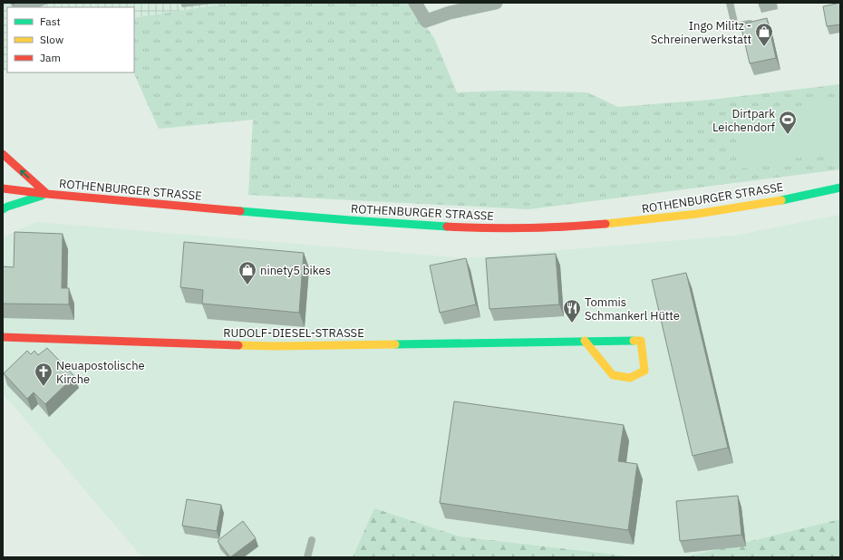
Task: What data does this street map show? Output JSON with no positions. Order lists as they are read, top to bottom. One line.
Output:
{"streets":{"main road":["ROTHENBURGER STRASSE","RUDOLF-DIESEL-STRASSE"]},"places":{"shop":["Ingo Militz - Schreinerwerkstatt","ninety5 bikes"],"sports":["Dirtpark Leichendorf"],"restaurant":["Tommis Schmankerl Hütte"],"church":["Neuapostolische Kirche"]},"legend":["Fast","Slow","Jam"]}
